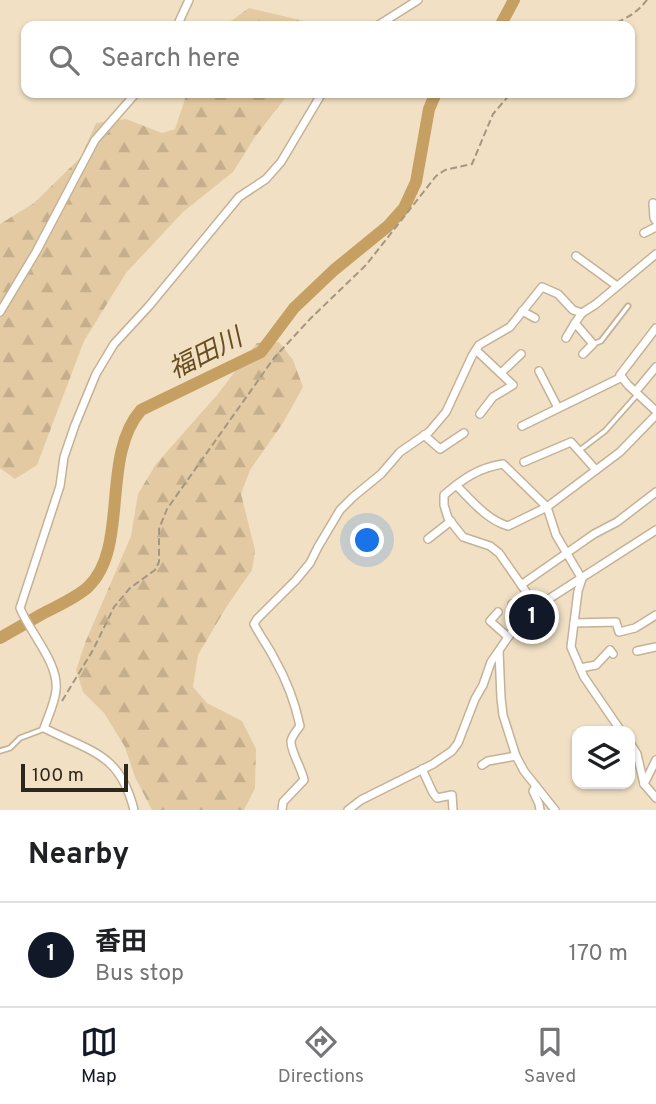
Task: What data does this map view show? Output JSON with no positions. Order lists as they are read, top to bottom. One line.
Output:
{"water":["福田川"],"scale_bar":"100 m","page":{"search":"Search here","pins":"1","scale":"100 m","heading":"Nearby","list":[{"mark":"1","name":"香田","note":"Bus stop","value":"170 m"}],"nav":["Map","Directions","Saved"]}}
